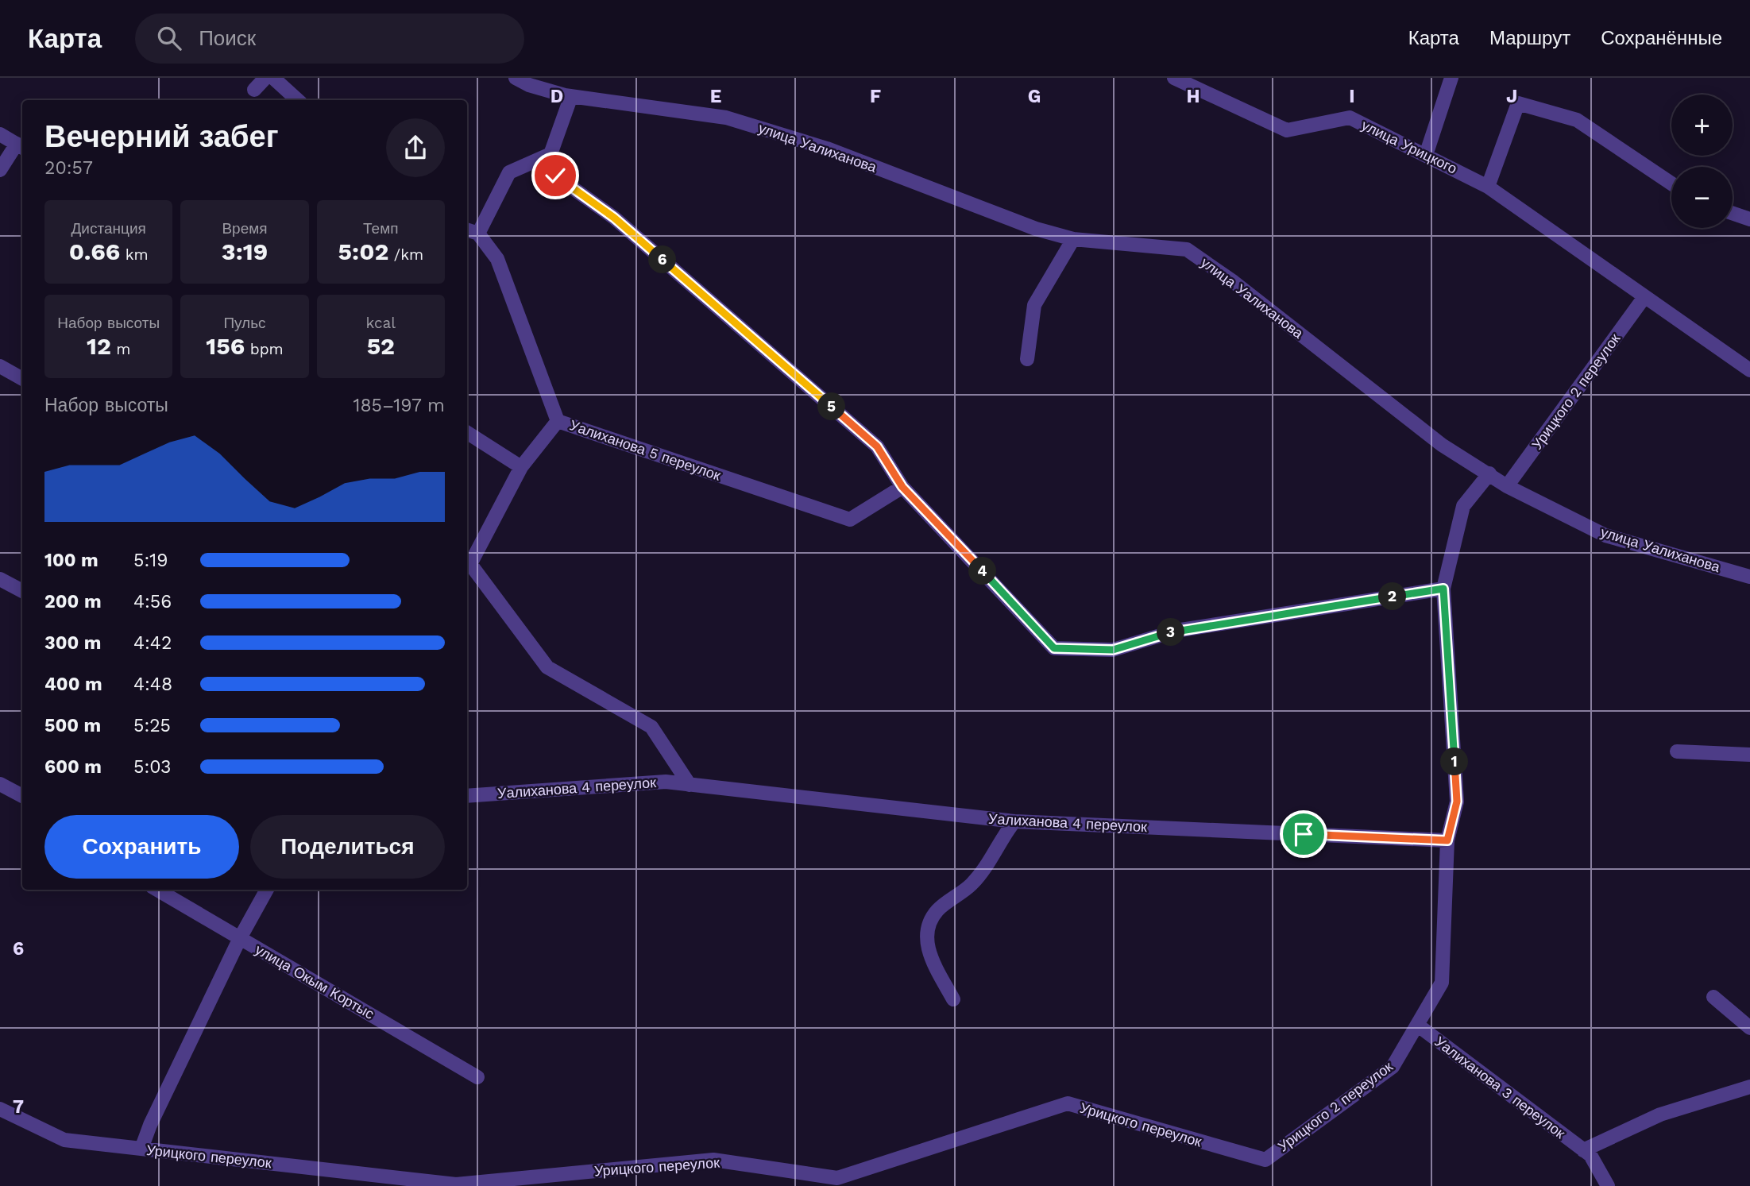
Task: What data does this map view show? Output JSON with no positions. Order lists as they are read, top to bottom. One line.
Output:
{"streets":{"street":["улица Урицкого","улица Уалиханова","Урицкого 2 переулок","Уалиханова 5 переулок","Уалиханова 4 переулок","улица Окым Кортыс","Уалиханова 3 переулок","Урицкого переулок"]},"crossings":[["улица Урицкого","Урицкого 2 переулок"],["улица Уалиханова","Урицкого 2 переулок"],["Урицкого 2 переулок","Уалиханова 4 переулок"],["Урицкого 2 переулок","Уалиханова 3 переулок"],["Урицкого 2 переулок","Урицкого переулок"]],"page":{"header":"Карта","search":"Поиск","nav":["Карта","Маршрут","Сохранённые"],"map_buttons":["+","−"],"heading":["Вечерний забег","20:57"],"stats":[["Дистанция","0.66 km"],["Время","3:19"],["Темп","5:02 /km"],["Набор высоты","12 m"],["Пульс","156 bpm"],["kcal","52"]],"pins":["6","5","4","2","3","1"],"chart":["Набор высоты","185–197 m"],"list":[{"name":"100 m","note":"5:19"},{"name":"200 m","note":"4:56"},{"name":"300 m","note":"4:42"},{"name":"400 m","note":"4:48"},{"name":"500 m","note":"5:25"},{"name":"600 m","note":"5:03"}],"buttons":["Сохранить","Поделиться"]},"grid":{"columns":["D","E","F","G","H","I","J"],"rows":["6","7"]}}
